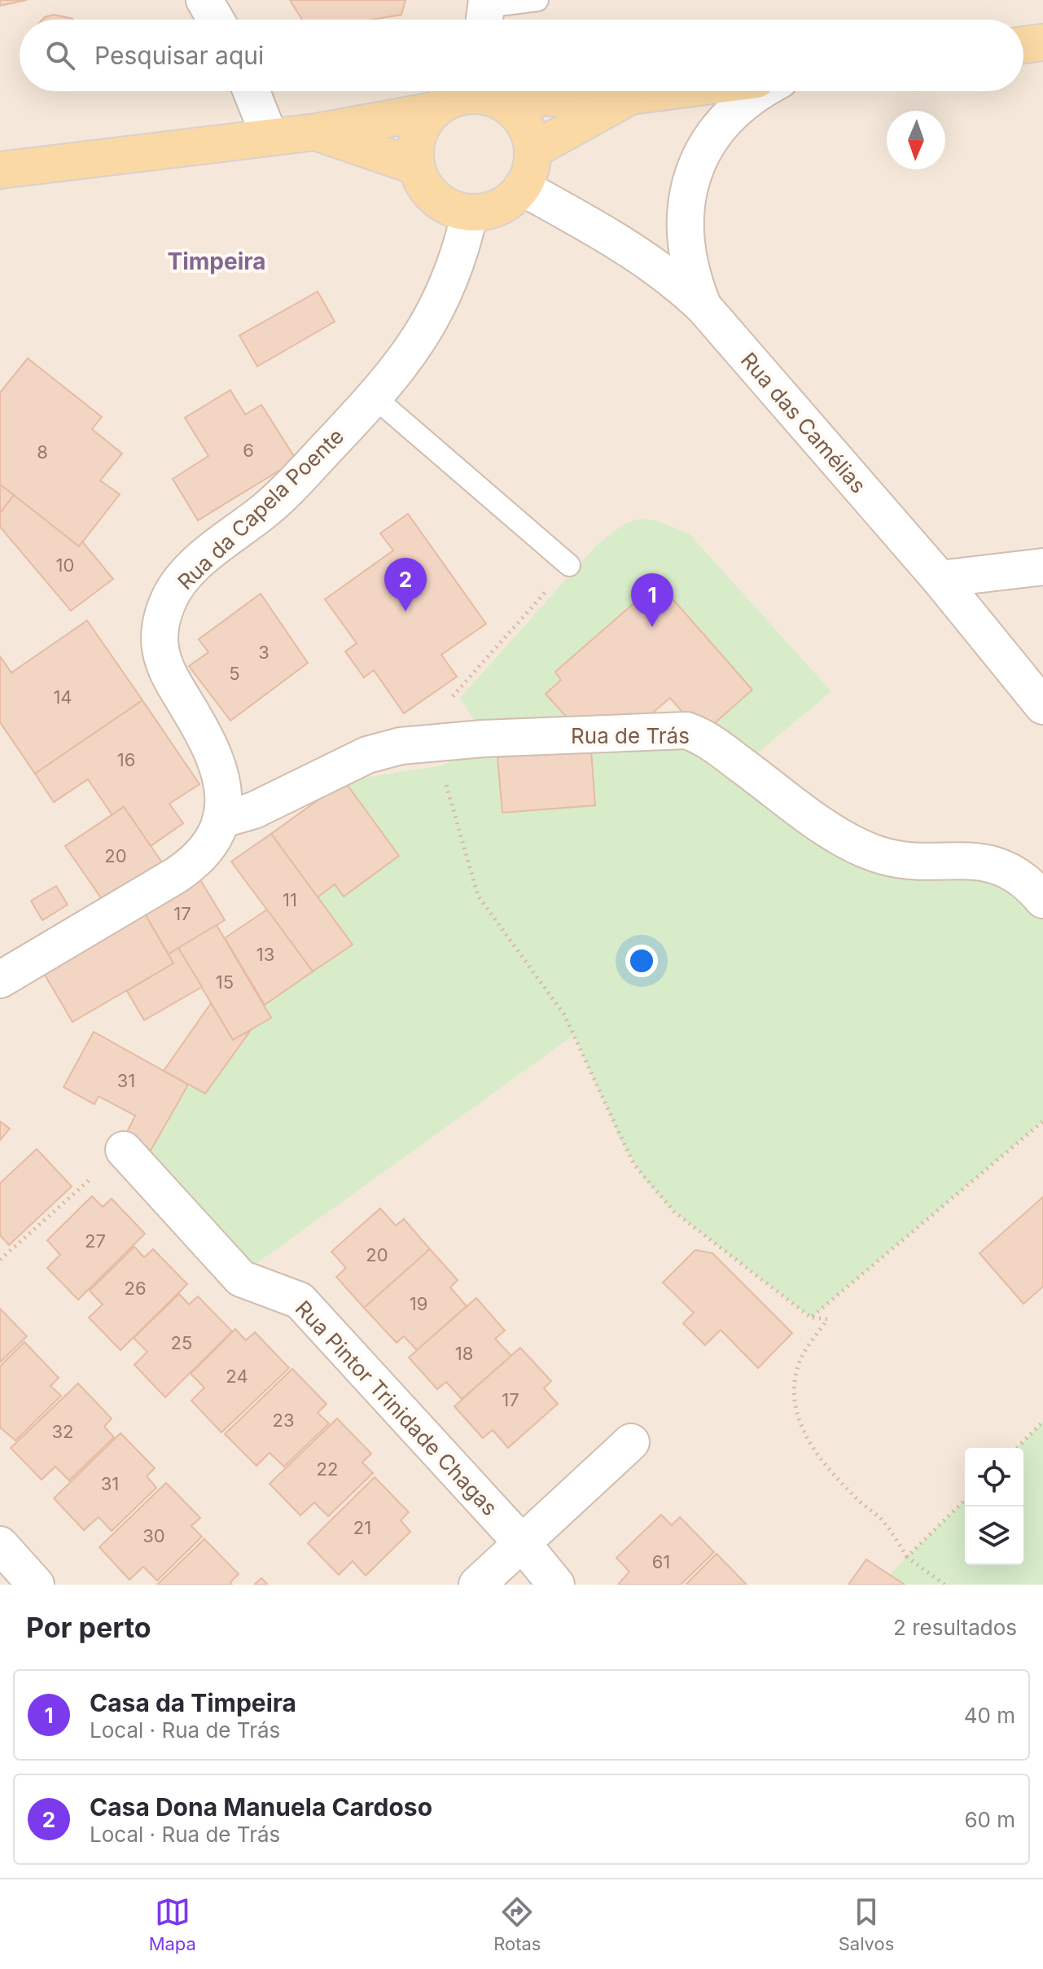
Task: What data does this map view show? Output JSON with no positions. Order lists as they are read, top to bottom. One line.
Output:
{"streets":{"street":["Rua das Camélias","Rua da Capela Poente","Rua de Trás","Rua Pintor Trinidade Chagas"]},"crossings":[["Rua das Camélias","Rua da Capela Poente"],["Rua da Capela Poente","Rua de Trás"]],"districts":["Timpeira"],"house_numbers":["6","8","10","3","5","14","16","20","11","17","13","15","31","27","20","26","19","25","18","24","17","23","32","22","31","21","30","61"],"north":"bottom","page":{"search":"Pesquisar aqui","pins":["2","1"],"heading":["Por perto","2 resultados"],"list":[{"mark":"1","name":"Casa da Timpeira","note":"Local · Rua de Trás","value":"40 m"},{"mark":"2","name":"Casa Dona Manuela Cardoso","note":"Local · Rua de Trás","value":"60 m"}],"nav":["Mapa","Rotas","Salvos"]}}
